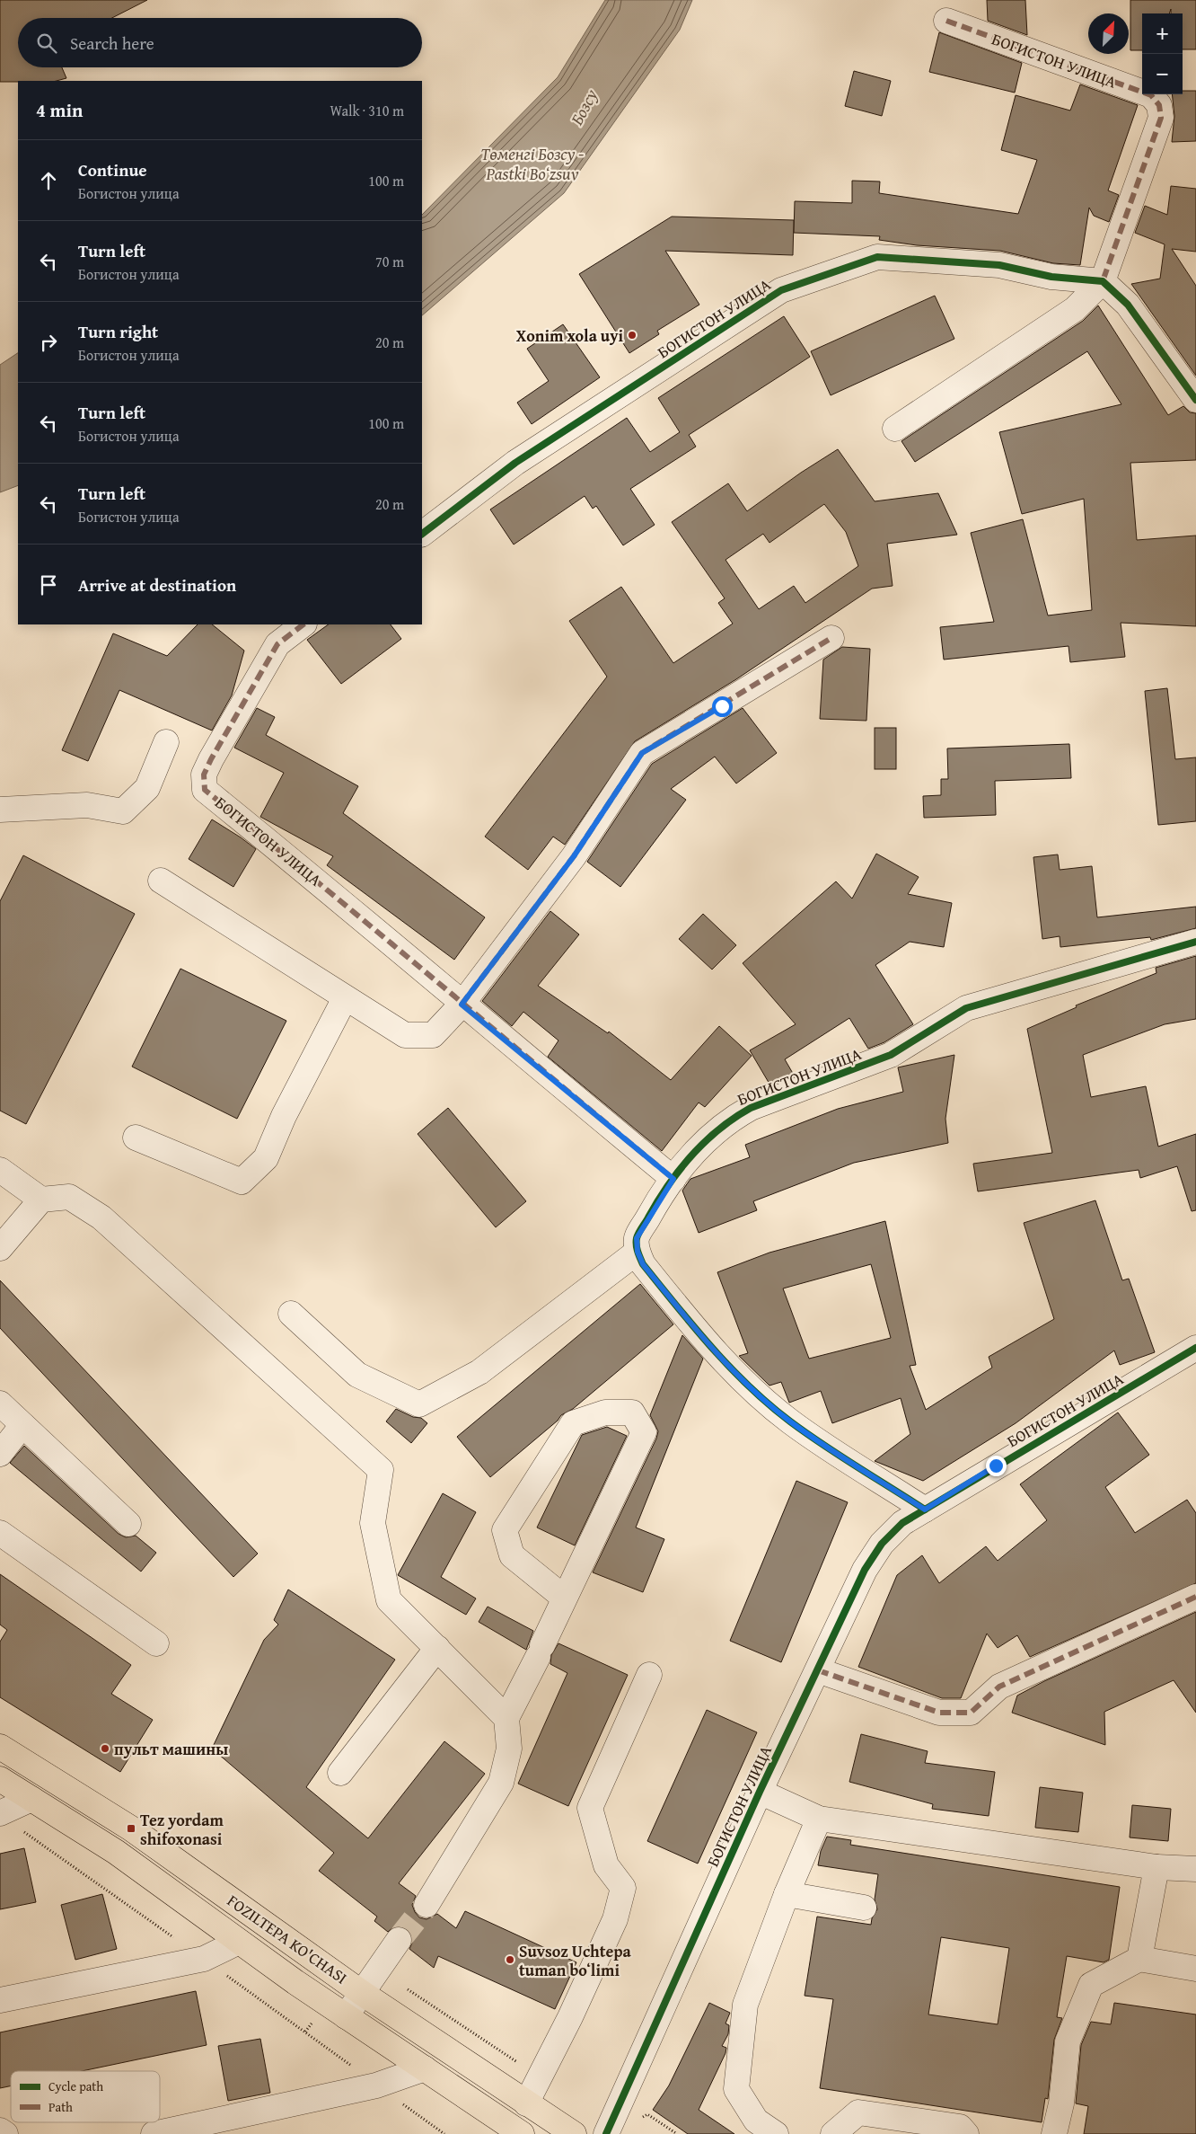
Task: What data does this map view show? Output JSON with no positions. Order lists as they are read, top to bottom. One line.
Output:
{"streets":{"main road":["FOZILTEPA KO'CHASI"],"street":["БОГИСТОН УЛИЦА"]},"water":["Бозсу","Төменгі Бозсу - Pastki Boʻzsuv"],"places":{"other":["Xonim xola uyi","пульт машины","Suvsoz Uchtepa tuman boʻlimi"],"transit":["Tez yordam shifoxonasi"]},"legend":["Cycle path","Path"],"north":"top right","page":{"map_buttons":["+","−"],"search":"Search here","heading":["4 min","Walk · 310 m"],"list":[["Continue","Богистон улица","100 m"],["Turn left","Богистон улица","70 m"],["Turn right","Богистон улица","20 m"],["Turn left","Богистон улица","100 m"],["Turn left","Богистон улица","20 m"],"Arrive at destination"]}}
